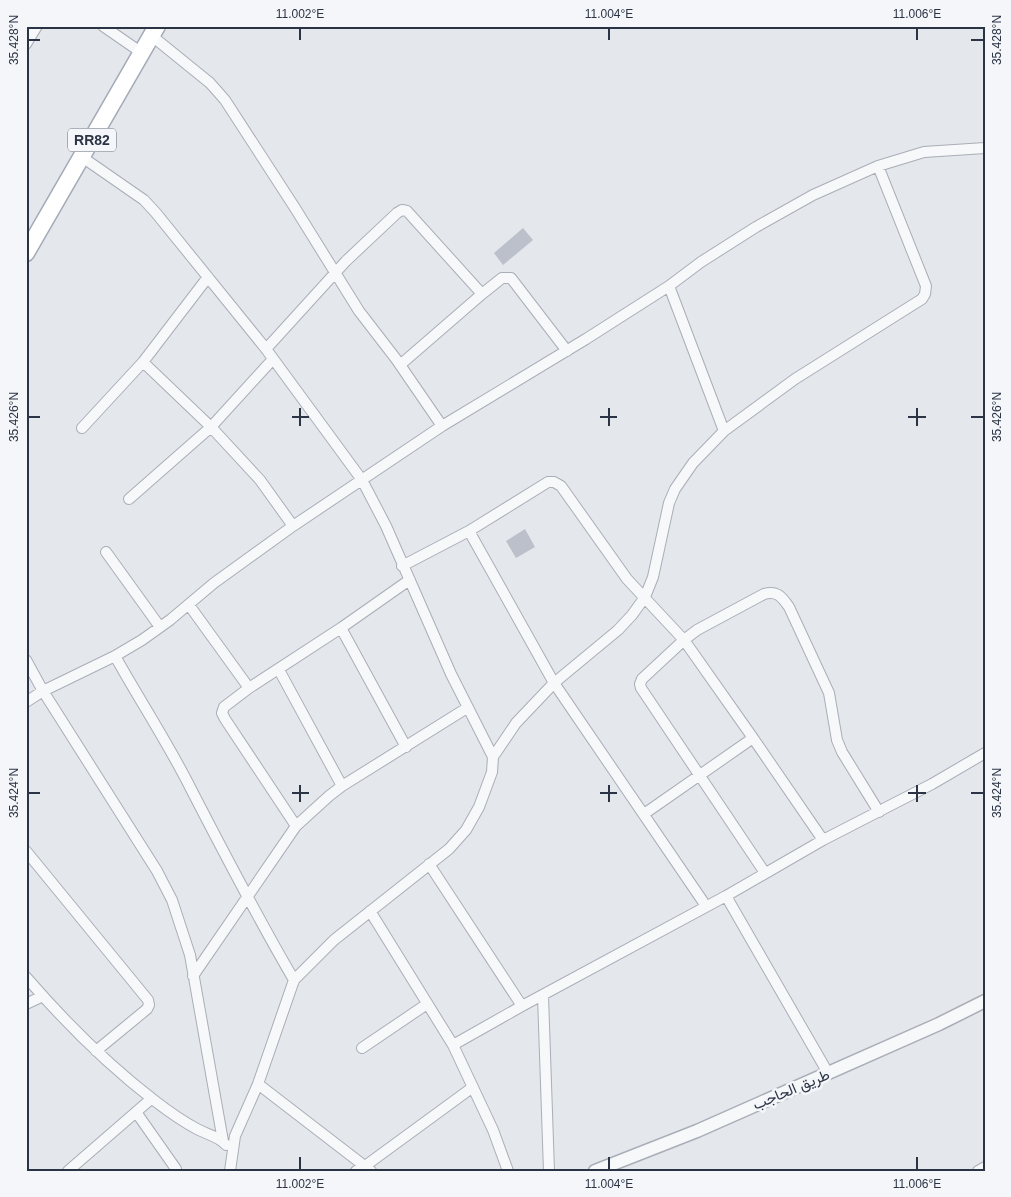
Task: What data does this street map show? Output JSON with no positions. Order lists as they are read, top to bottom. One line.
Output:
{"streets":{"main road":["RR82"],"street":["طريق الحاجب"]},"coordinates":["11.002°E","11.004°E","11.006°E","35.428°N","35.426°N","35.424°N"]}
